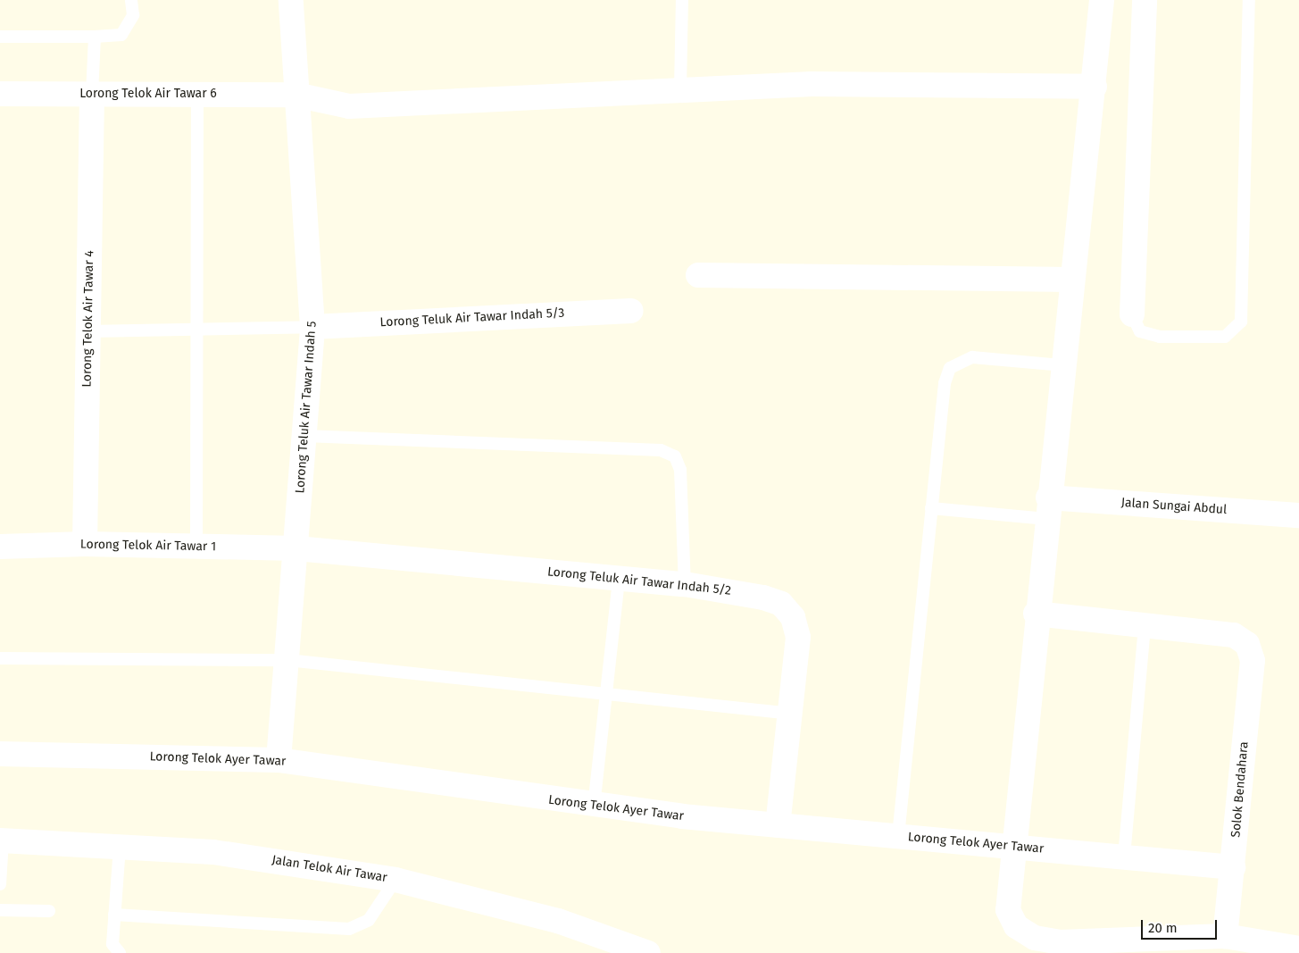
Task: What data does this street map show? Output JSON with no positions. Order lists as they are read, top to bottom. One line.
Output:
{"streets":{"street":["Lorong Telok Air Tawar 6","Lorong Teluk Air Tawar Indah 5/3","Lorong Telok Air Tawar 4","Lorong Teluk Air Tawar Indah 5","Jalan Sungai Abdul","Lorong Telok Air Tawar 1","Lorong Teluk Air Tawar Indah 5/2","Lorong Telok Ayer Tawar","Solok Bendahara","Jalan Telok Air Tawar"]},"crossings":[["Lorong Telok Air Tawar 6","Lorong Telok Air Tawar 4"],["Lorong Telok Air Tawar 6","Lorong Teluk Air Tawar Indah 5"],["Lorong Teluk Air Tawar Indah 5/3","Lorong Teluk Air Tawar Indah 5"],["Lorong Telok Air Tawar 4","Lorong Telok Air Tawar 1"],["Lorong Teluk Air Tawar Indah 5","Lorong Telok Air Tawar 1"],["Lorong Teluk Air Tawar Indah 5","Lorong Teluk Air Tawar Indah 5/2"],["Lorong Teluk Air Tawar Indah 5","Lorong Telok Ayer Tawar"],["Lorong Telok Air Tawar 1","Lorong Teluk Air Tawar Indah 5/2"],["Lorong Teluk Air Tawar Indah 5/2","Lorong Telok Ayer Tawar"],["Lorong Telok Ayer Tawar","Solok Bendahara"]],"scale_bar":"20 m"}
